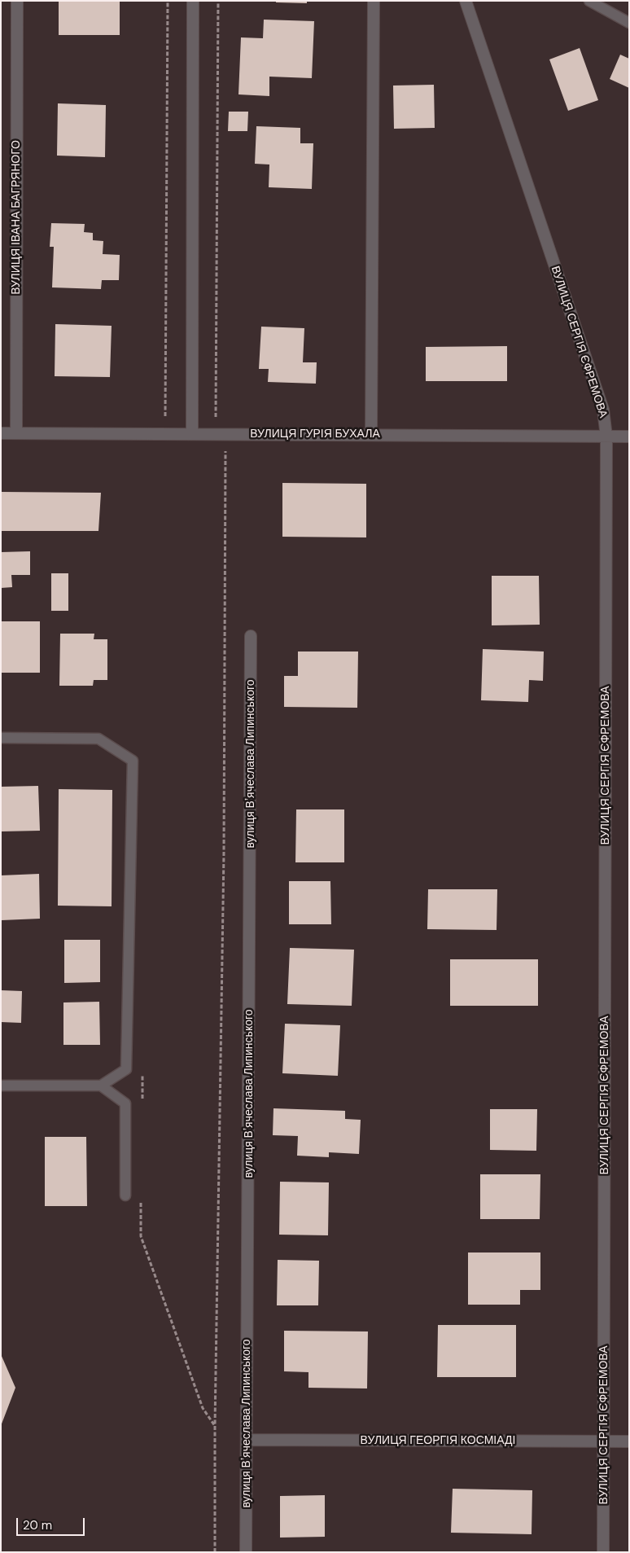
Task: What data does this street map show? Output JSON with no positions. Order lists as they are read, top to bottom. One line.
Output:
{"streets":{"street":["ВУЛИЦЯ ІВАНА БАГРЯНОГО","ВУЛИЦЯ СЕРГІЯ ЄФРЕМОВА","ВУЛИЦЯ ГУРІЯ БУХАЛА","вулиця Вʼячеслава Липинського","ВУЛИЦЯ ГЕОРГІЯ КОСМІАДІ"]},"crossings":[["ВУЛИЦЯ ІВАНА БАГРЯНОГО","ВУЛИЦЯ ГУРІЯ БУХАЛА"],["ВУЛИЦЯ СЕРГІЯ ЄФРЕМОВА","ВУЛИЦЯ ГУРІЯ БУХАЛА"],["ВУЛИЦЯ СЕРГІЯ ЄФРЕМОВА","ВУЛИЦЯ ГЕОРГІЯ КОСМІАДІ"],["вулиця Вʼячеслава Липинського","ВУЛИЦЯ ГЕОРГІЯ КОСМІАДІ"]],"scale_bar":"20 m"}
